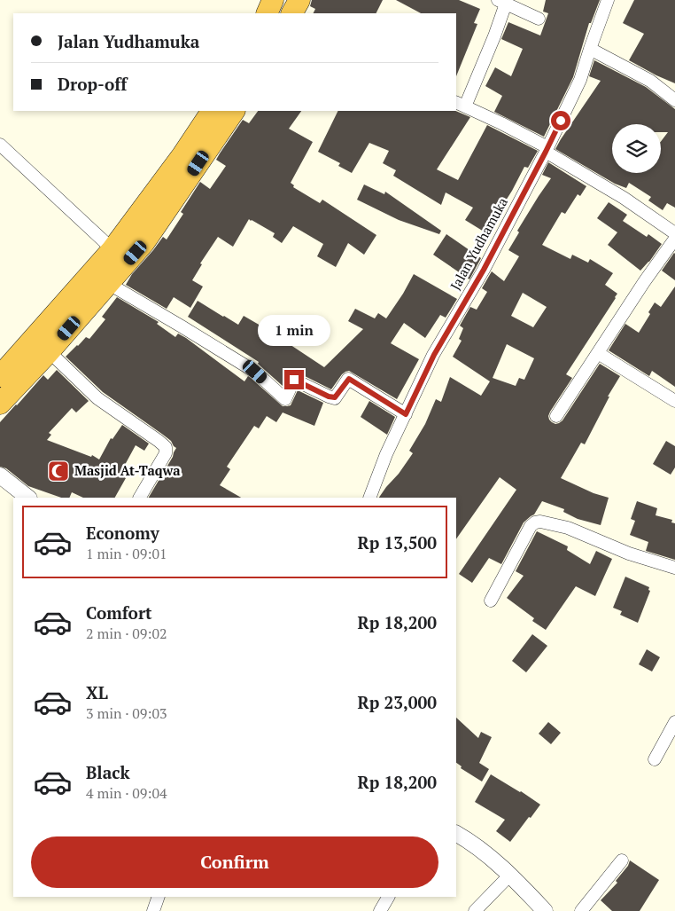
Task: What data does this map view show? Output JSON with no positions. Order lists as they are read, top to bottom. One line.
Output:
{"streets":{"street":["Jalan Yudhamuka"]},"places":{"mosque":["Masjid At-Taqwa"]},"page":{"banner":["Jalan Yudhamuka","Drop-off"],"bubble":"1 min","list":[{"name":"Economy","note":"1 min · 09:01","value":"Rp 13,500"},{"name":"Comfort","note":"2 min · 09:02","value":"Rp 18,200"},{"name":"XL","note":"3 min · 09:03","value":"Rp 23,000"},{"name":"Black","note":"4 min · 09:04","value":"Rp 18,200"}],"buttons":"Confirm"}}
